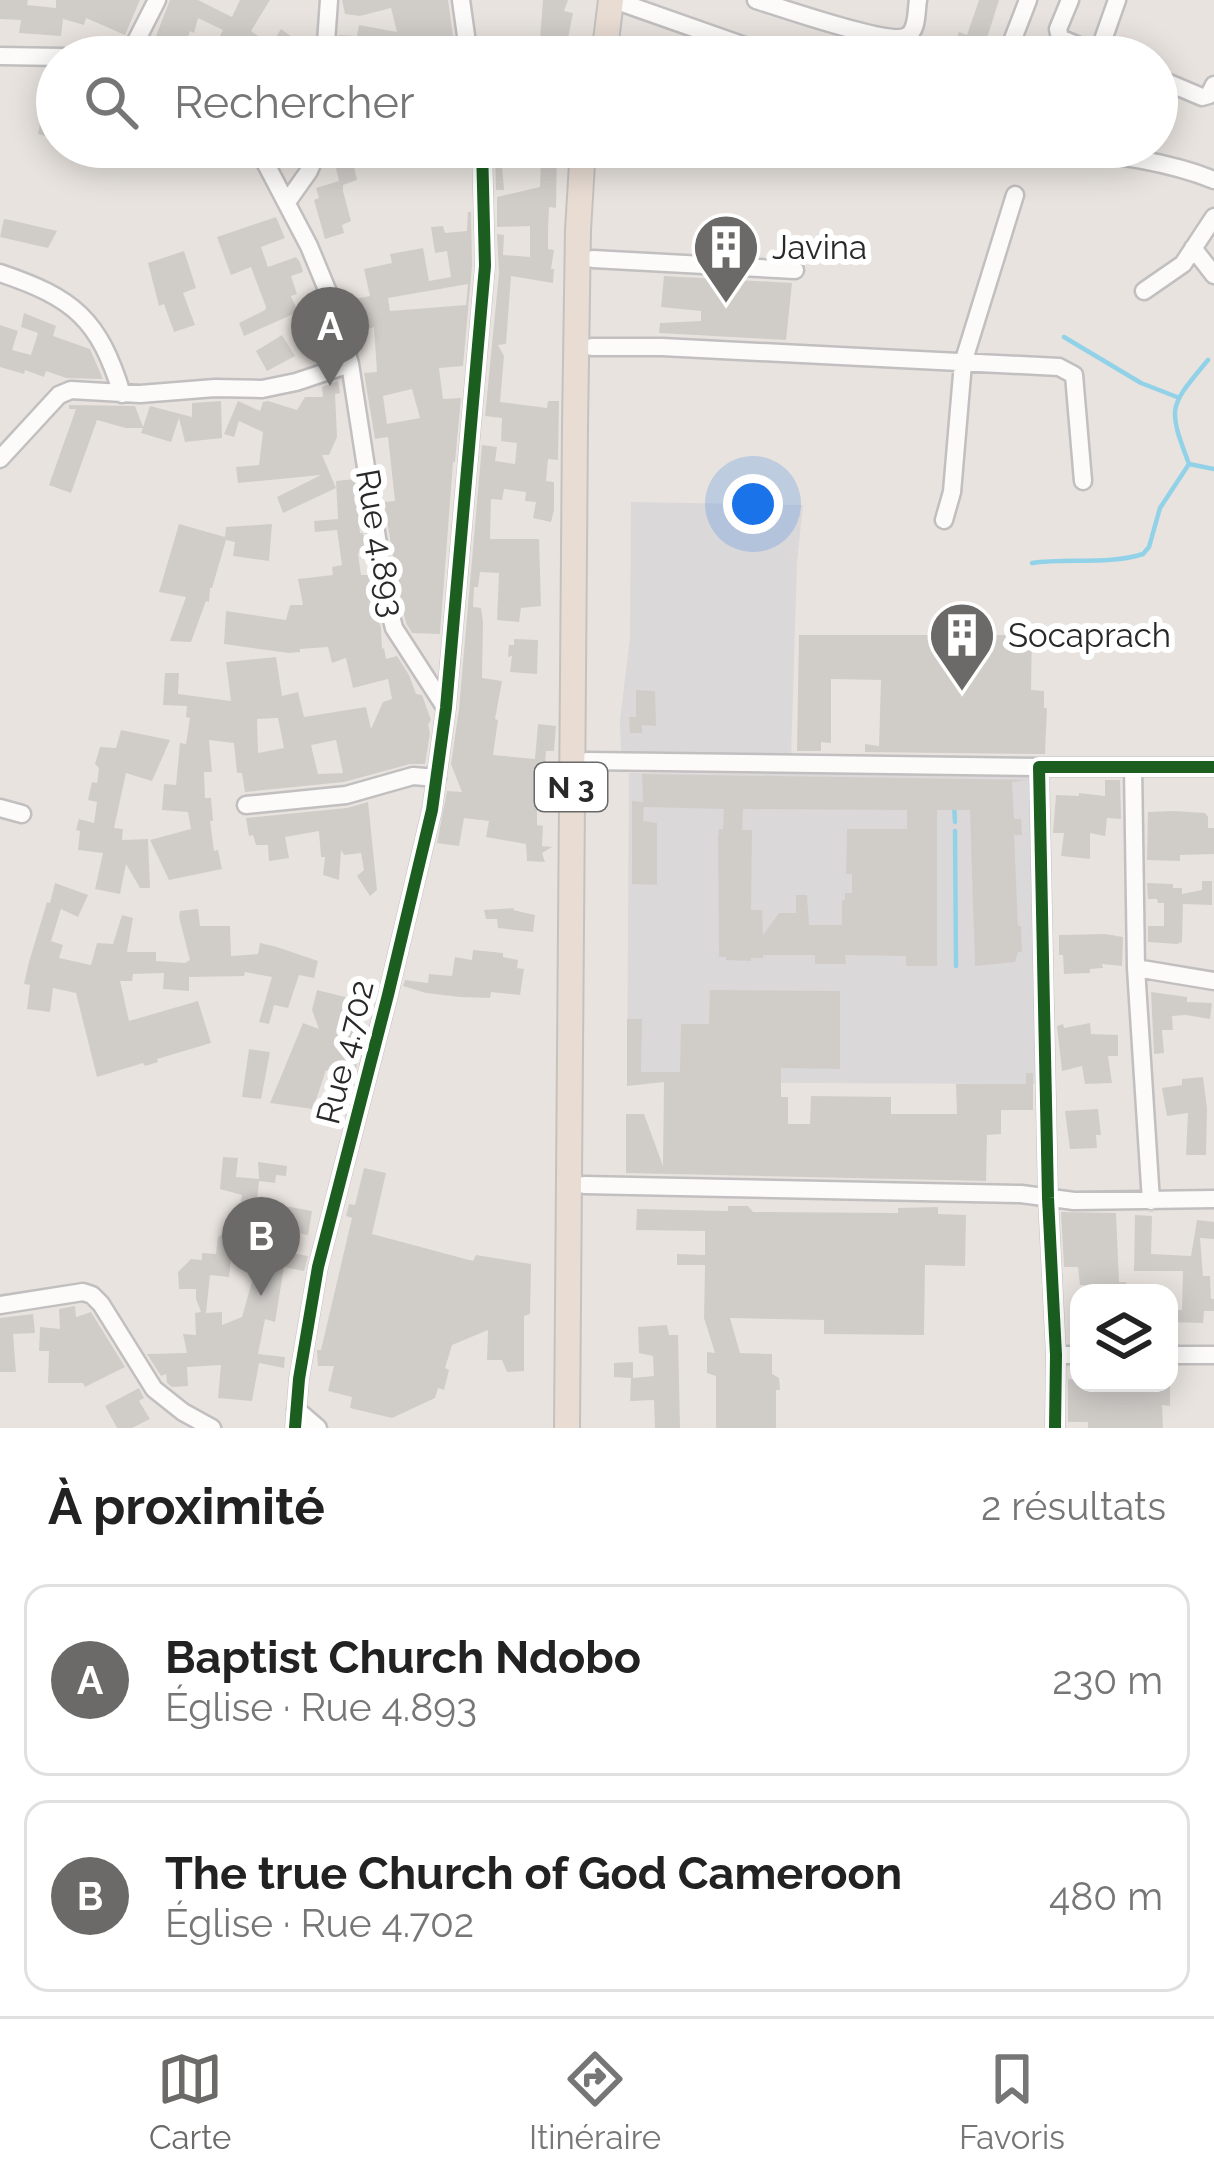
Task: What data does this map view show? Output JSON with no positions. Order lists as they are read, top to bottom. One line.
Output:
{"streets":{"highway":["N 3"],"street":["Rue 4.893","Rue 4.702"]},"crossings":[["Rue 4.893","Rue 4.702"]],"places":{"building":["Javina","Socaprach"]},"page":{"search":"Rechercher","pins":["A","B"],"heading":["À proximité","2 résultats"],"list":[{"mark":"A","name":"Baptist Church Ndobo","note":"Église · Rue 4.893","value":"230 m"},{"mark":"B","name":"The true Church of God Cameroon","note":"Église · Rue 4.702","value":"480 m"}],"nav":["Carte","Itinéraire","Favoris"]}}
